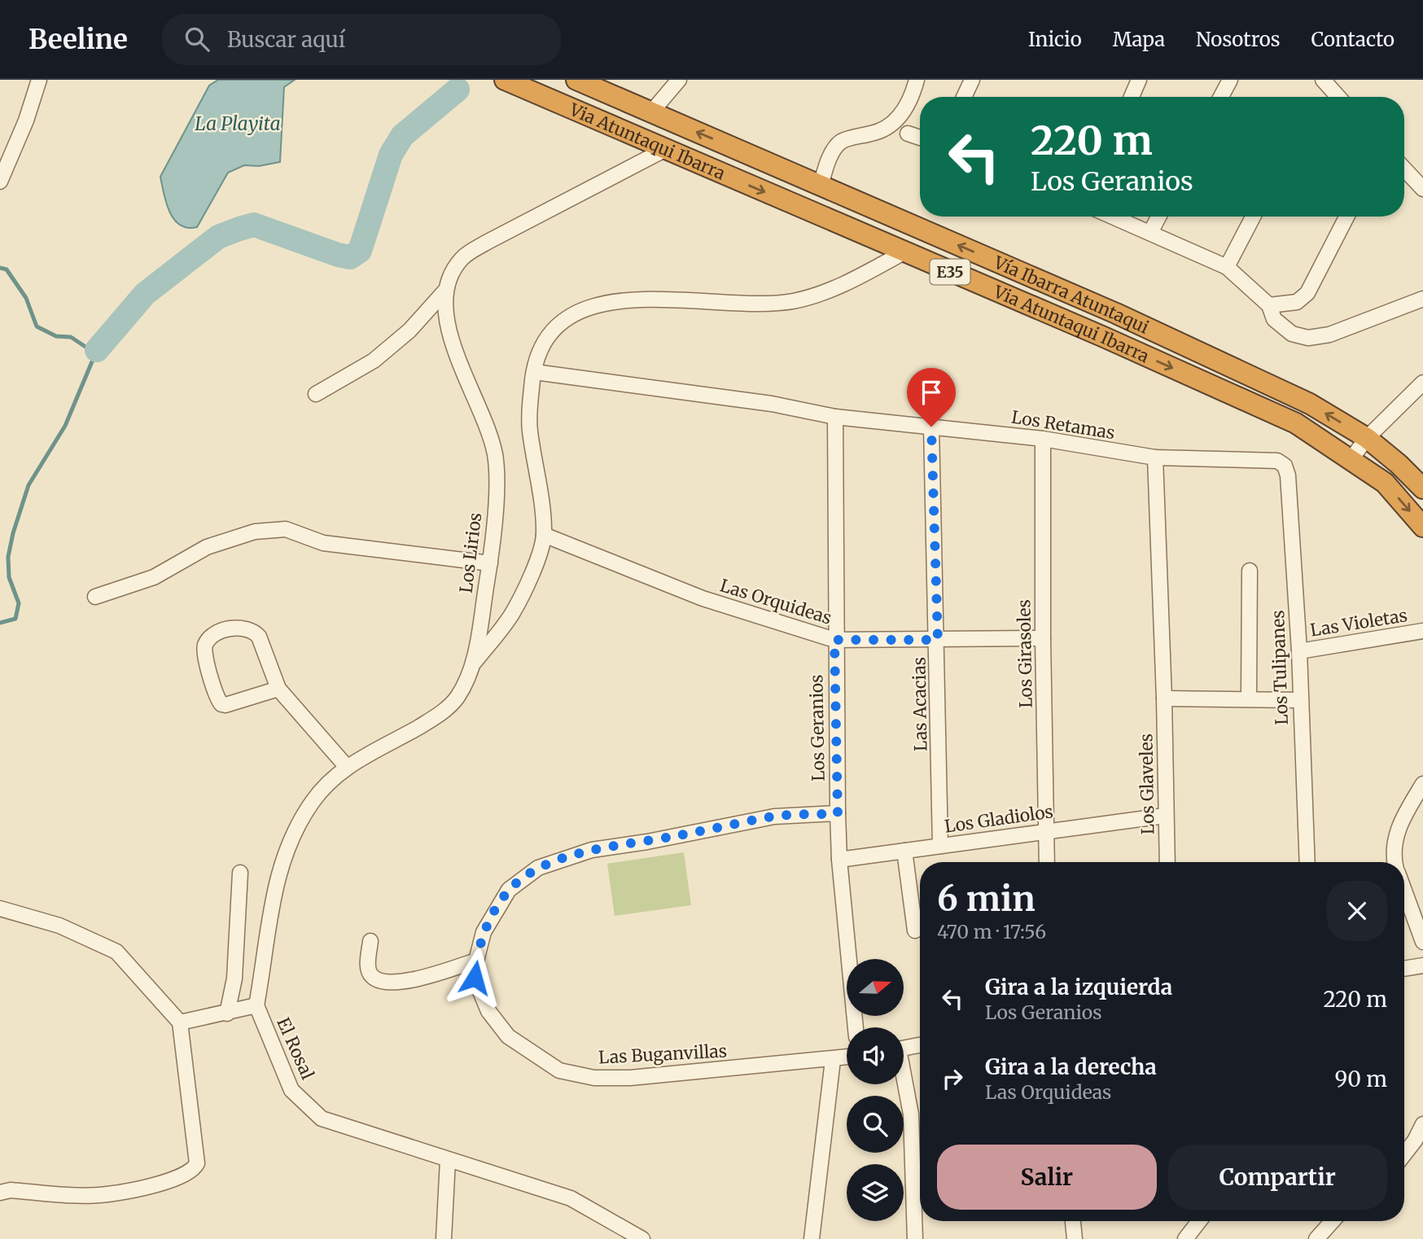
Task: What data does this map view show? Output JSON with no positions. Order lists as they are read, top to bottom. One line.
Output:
{"streets":{"highway":["Via Atuntaqui Ibarra","E35","Vía Ibarra Atuntaqui"],"street":["Los Retamas","Los Lirios","Las Orquideas","Las Violetas","Los Girasoles","Los Tulipanes","Las Acacias","Los Geranios","Los Glaveles","Los Gladiolos","El Rosal","Las Buganvillas"]},"crossings":[["Via Atuntaqui Ibarra","Los Lirios"],["Los Retamas","Los Girasoles"],["Los Retamas","Los Tulipanes"],["Los Retamas","Las Acacias"],["Los Retamas","Los Geranios"],["Los Retamas","Los Glaveles"],["Los Lirios","El Rosal"],["Las Orquideas","Los Girasoles"],["Las Orquideas","Las Acacias"],["Las Orquideas","Los Geranios"],["Las Violetas","Los Tulipanes"],["Los Girasoles","Los Gladiolos"],["Las Acacias","Los Gladiolos"],["Los Geranios","Los Gladiolos"],["Los Geranios","Las Buganvillas"],["Los Glaveles","Los Gladiolos"]],"one_way":["Via Atuntaqui Ibarra","Vía Ibarra Atuntaqui"],"water":["La Playita"],"north":"right","page":{"header":"Beeline","search":"Buscar aquí","nav":["Inicio","Mapa","Nosotros","Contacto"],"turn":["220 m","Los Geranios"],"heading":["6 min","470 m · 17:56"],"list":[{"name":"Gira a la izquierda","note":"Los Geranios","value":"220 m"},{"name":"Gira a la derecha","note":"Las Orquideas","value":"90 m"}],"buttons":["Salir","Compartir"]}}
